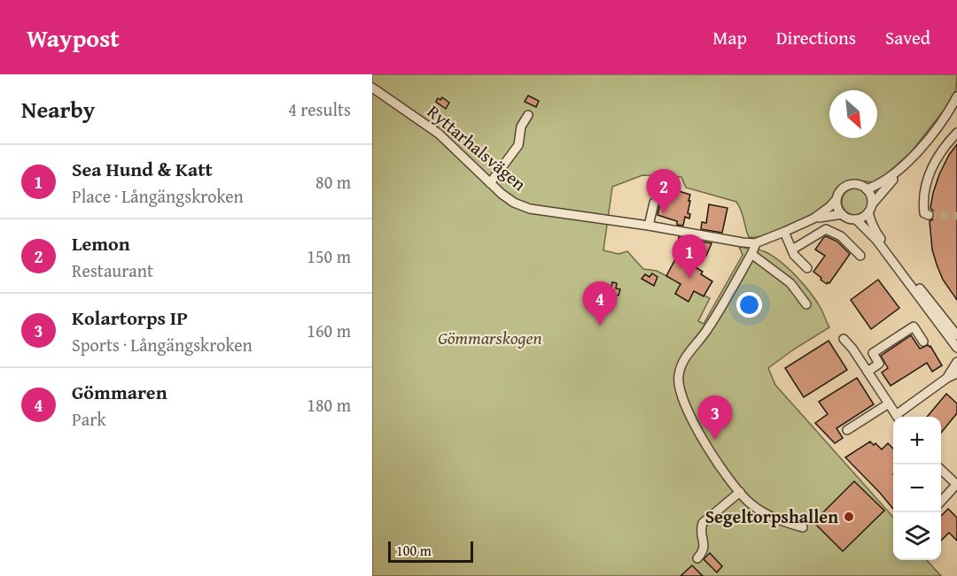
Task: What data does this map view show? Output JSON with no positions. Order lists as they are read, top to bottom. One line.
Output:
{"streets":{"street":["Ryttarhalsvägen"]},"parks":["Gömmarskogen"],"places":["Segeltorpshallen"],"scale_bar":"100 m","north":"bottom right","page":{"header":"Waypost","nav":["Map","Directions","Saved"],"heading":["Nearby","4 results"],"list":[{"mark":"1","name":"Sea Hund & Katt","note":"Place · Långängskroken","value":"80 m"},{"mark":"2","name":"Lemon","note":"Restaurant","value":"150 m"},{"mark":"3","name":"Kolartorps IP","note":"Sports · Långängskroken","value":"160 m"},{"mark":"4","name":"Gömmaren","note":"Park","value":"180 m"}],"pins":["2","1","4","3"],"map_buttons":["+","−"],"scale":"100 m"}}
